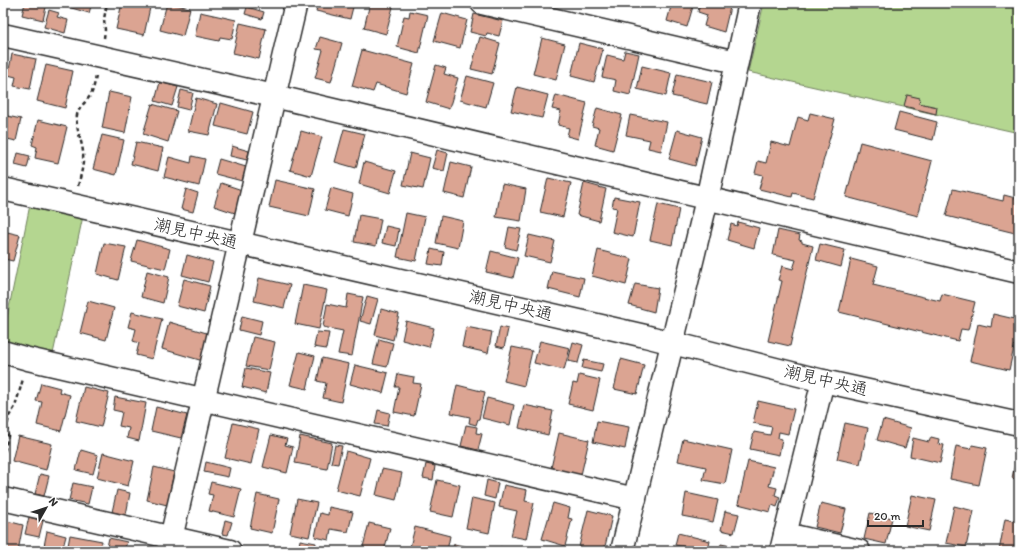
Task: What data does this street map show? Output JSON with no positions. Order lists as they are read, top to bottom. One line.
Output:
{"streets":{"street":["潮見中央通"]},"scale_bar":"20 m","north":"top right"}
